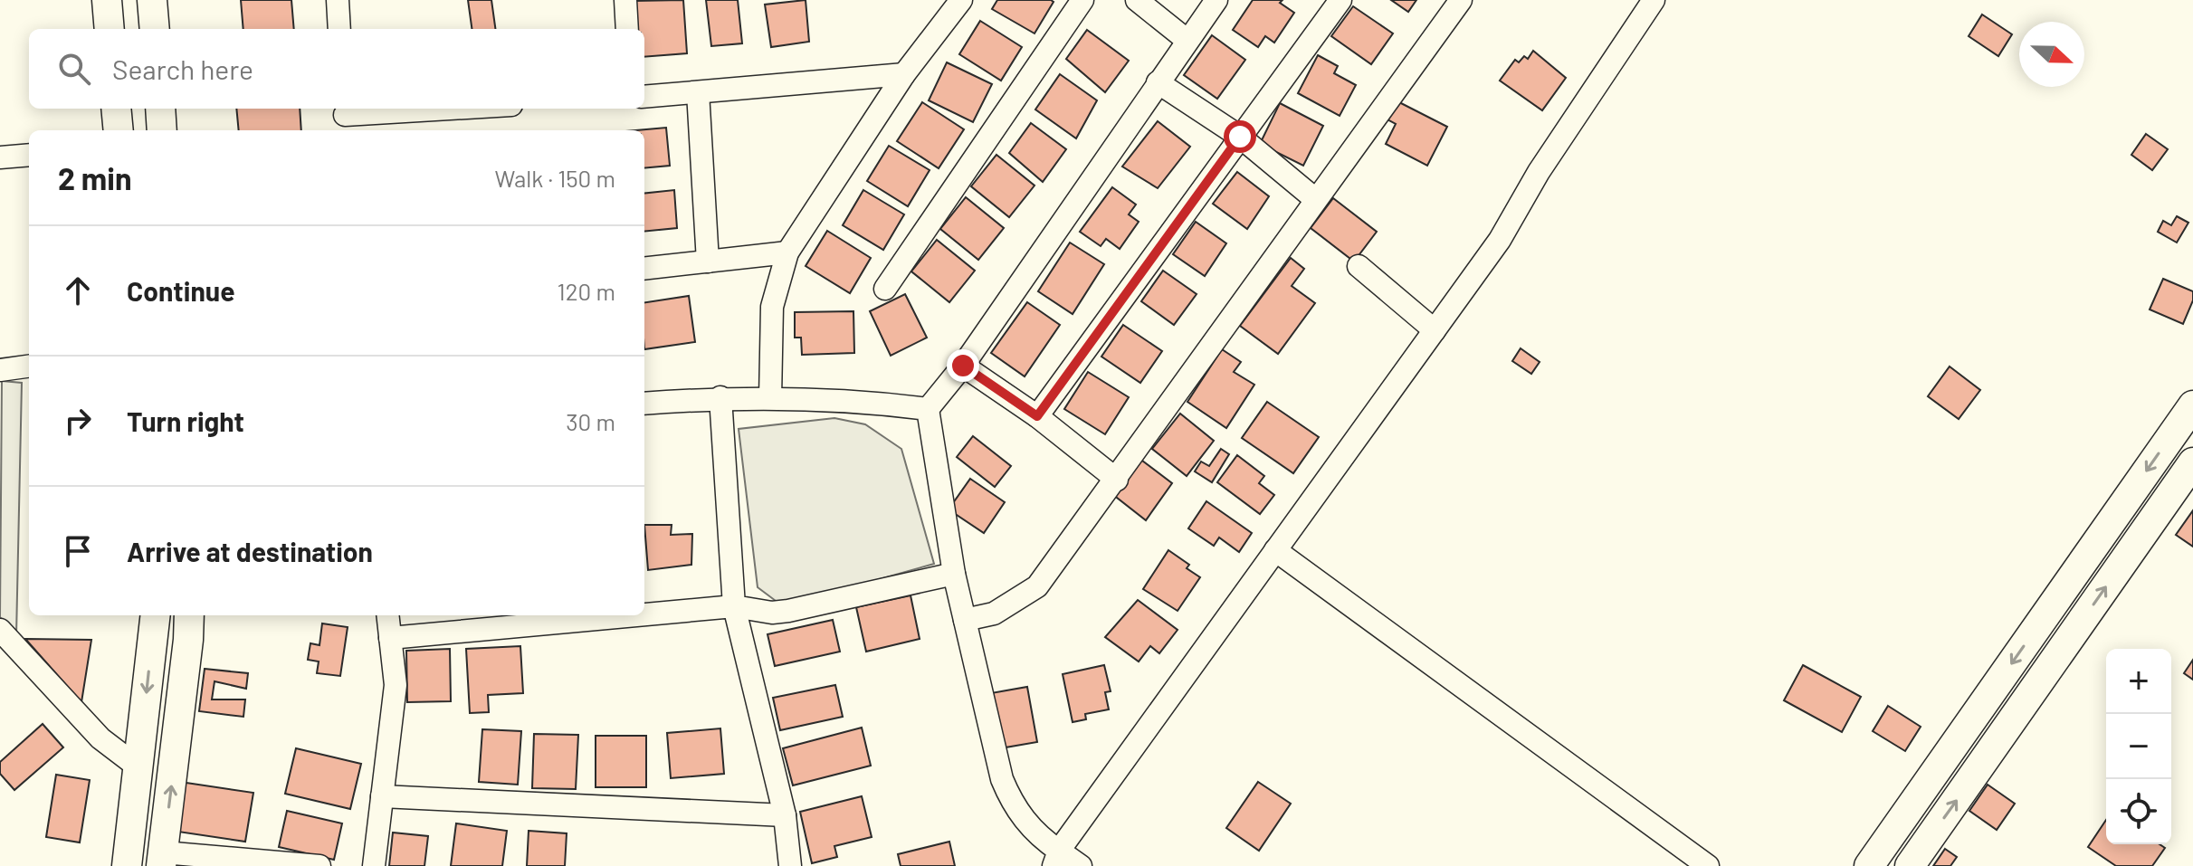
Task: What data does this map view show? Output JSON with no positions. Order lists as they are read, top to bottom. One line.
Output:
{"north":"right","page":{"search":"Search here","heading":["2 min","Walk · 150 m"],"list":[["Continue","120 m"],["Turn right","30 m"],"Arrive at destination"],"map_buttons":["+","−"]}}
